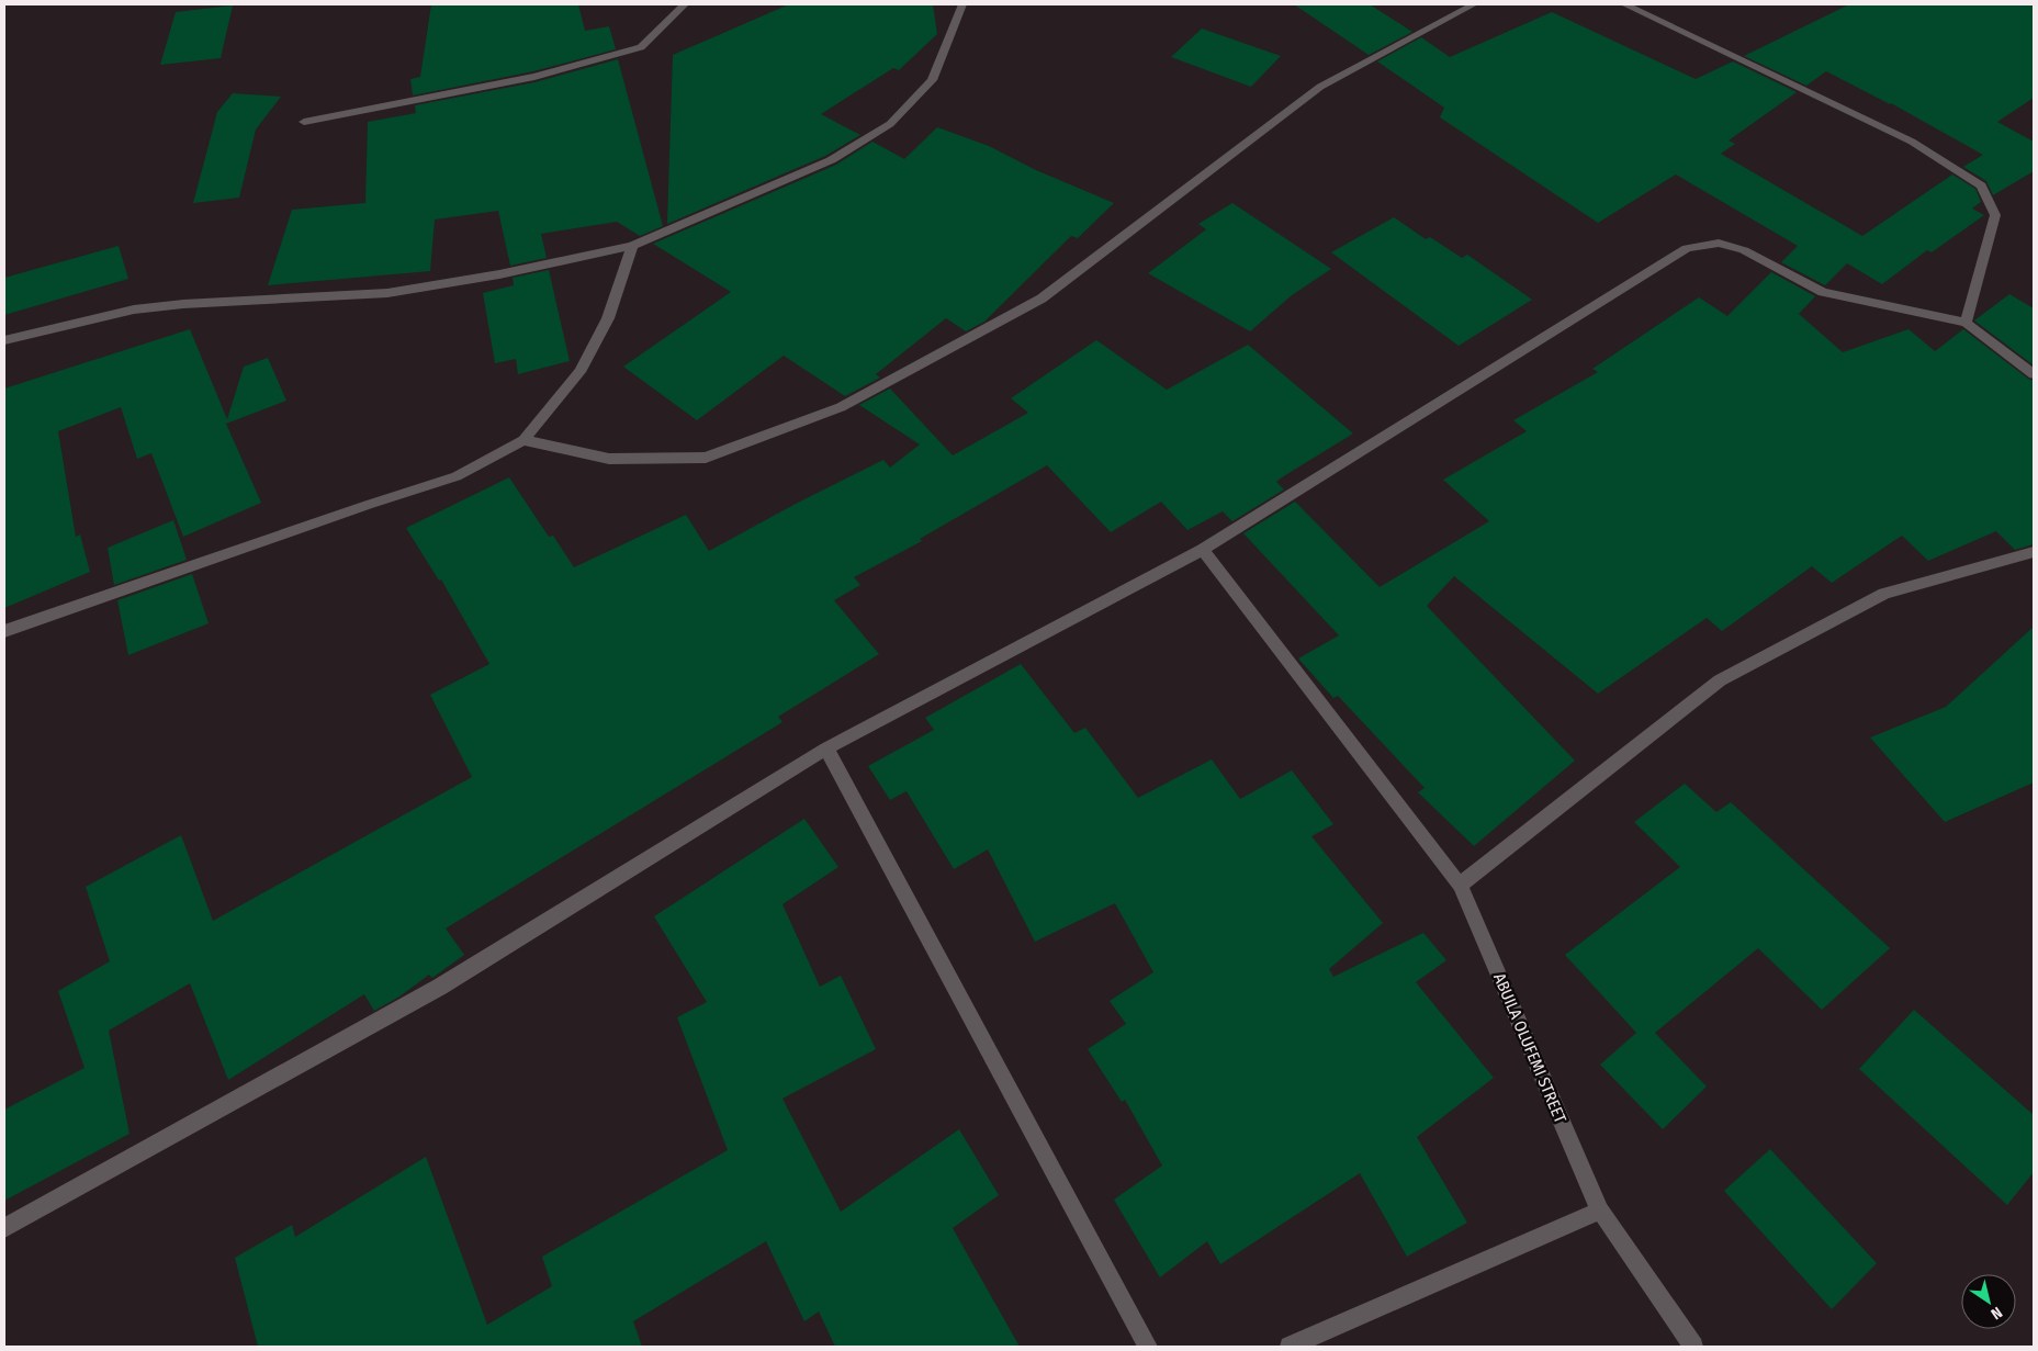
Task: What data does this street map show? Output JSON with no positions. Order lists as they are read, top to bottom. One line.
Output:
{"streets":{"street":["ABUILA OLUFEMI STREET"]},"north":"bottom right"}
